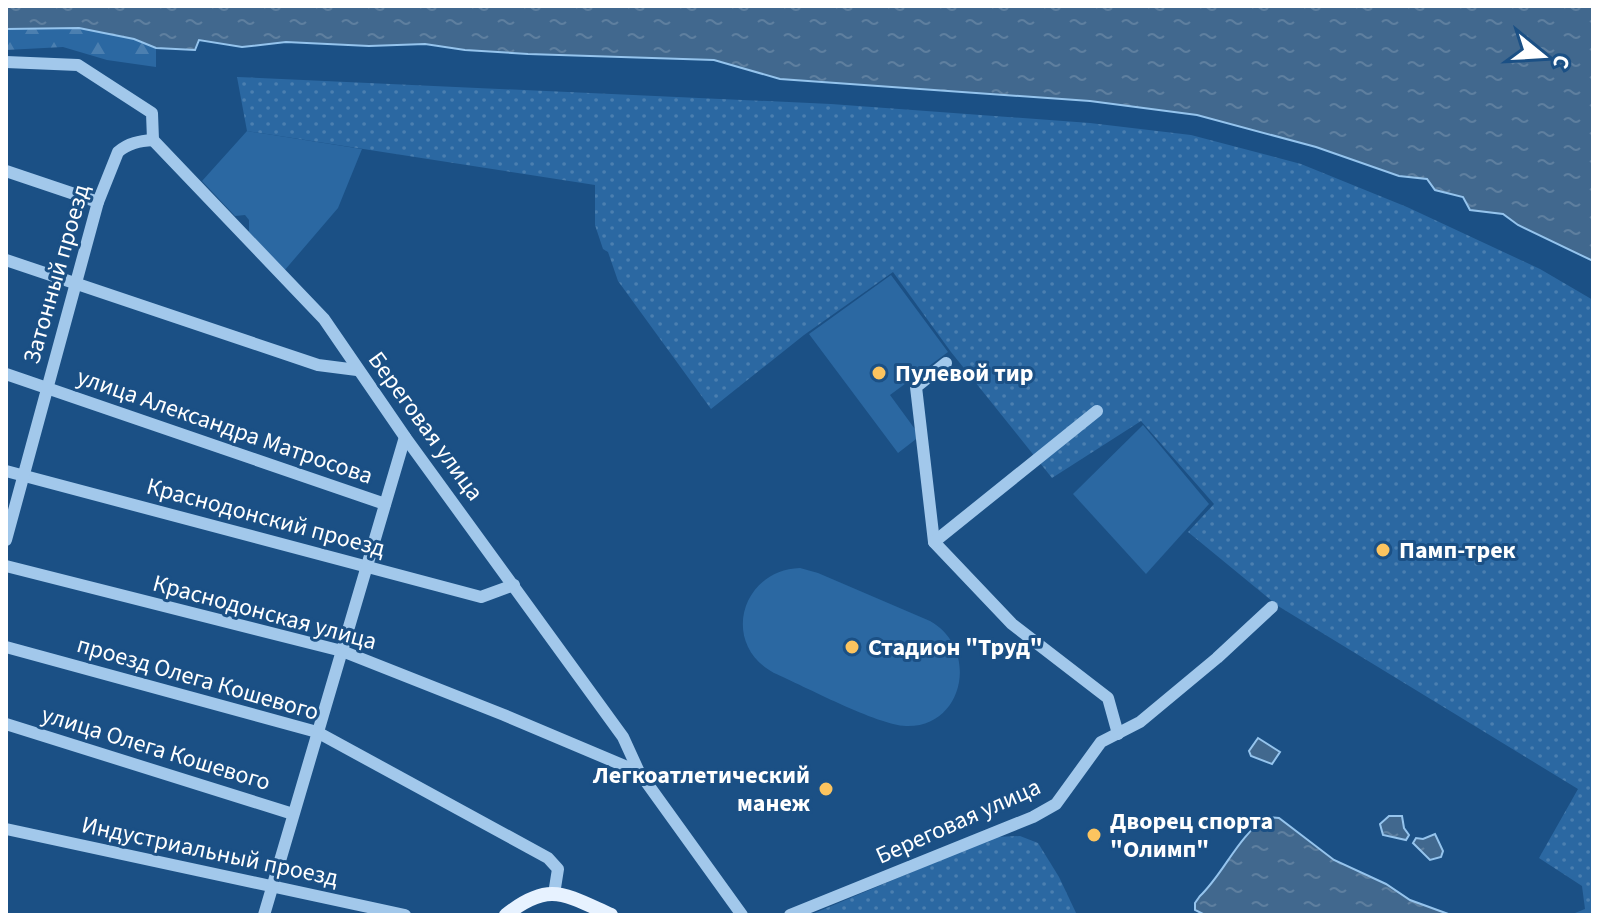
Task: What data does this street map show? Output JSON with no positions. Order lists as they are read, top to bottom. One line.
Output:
{"streets":{"street":["Затонный проезд","улица Александра Матросова","Береговая улица","Краснодонский проезд","Краснодонская улица","проезд Олега Кошевого","улица Олега Кошевого","Индустриальный проезд"]},"crossings":[["Затонный проезд","улица Александра Матросова"],["Затонный проезд","Береговая улица"],["Затонный проезд","Краснодонский проезд"],["Береговая улица","Краснодонский проезд"],["Береговая улица","Краснодонская улица"]],"places":["Пулевой тир","Памп-трек","Стадион \"Труд\"","Легкоатлетический манеж","Дворец спорта \"Олимп\""],"north":"right"}
